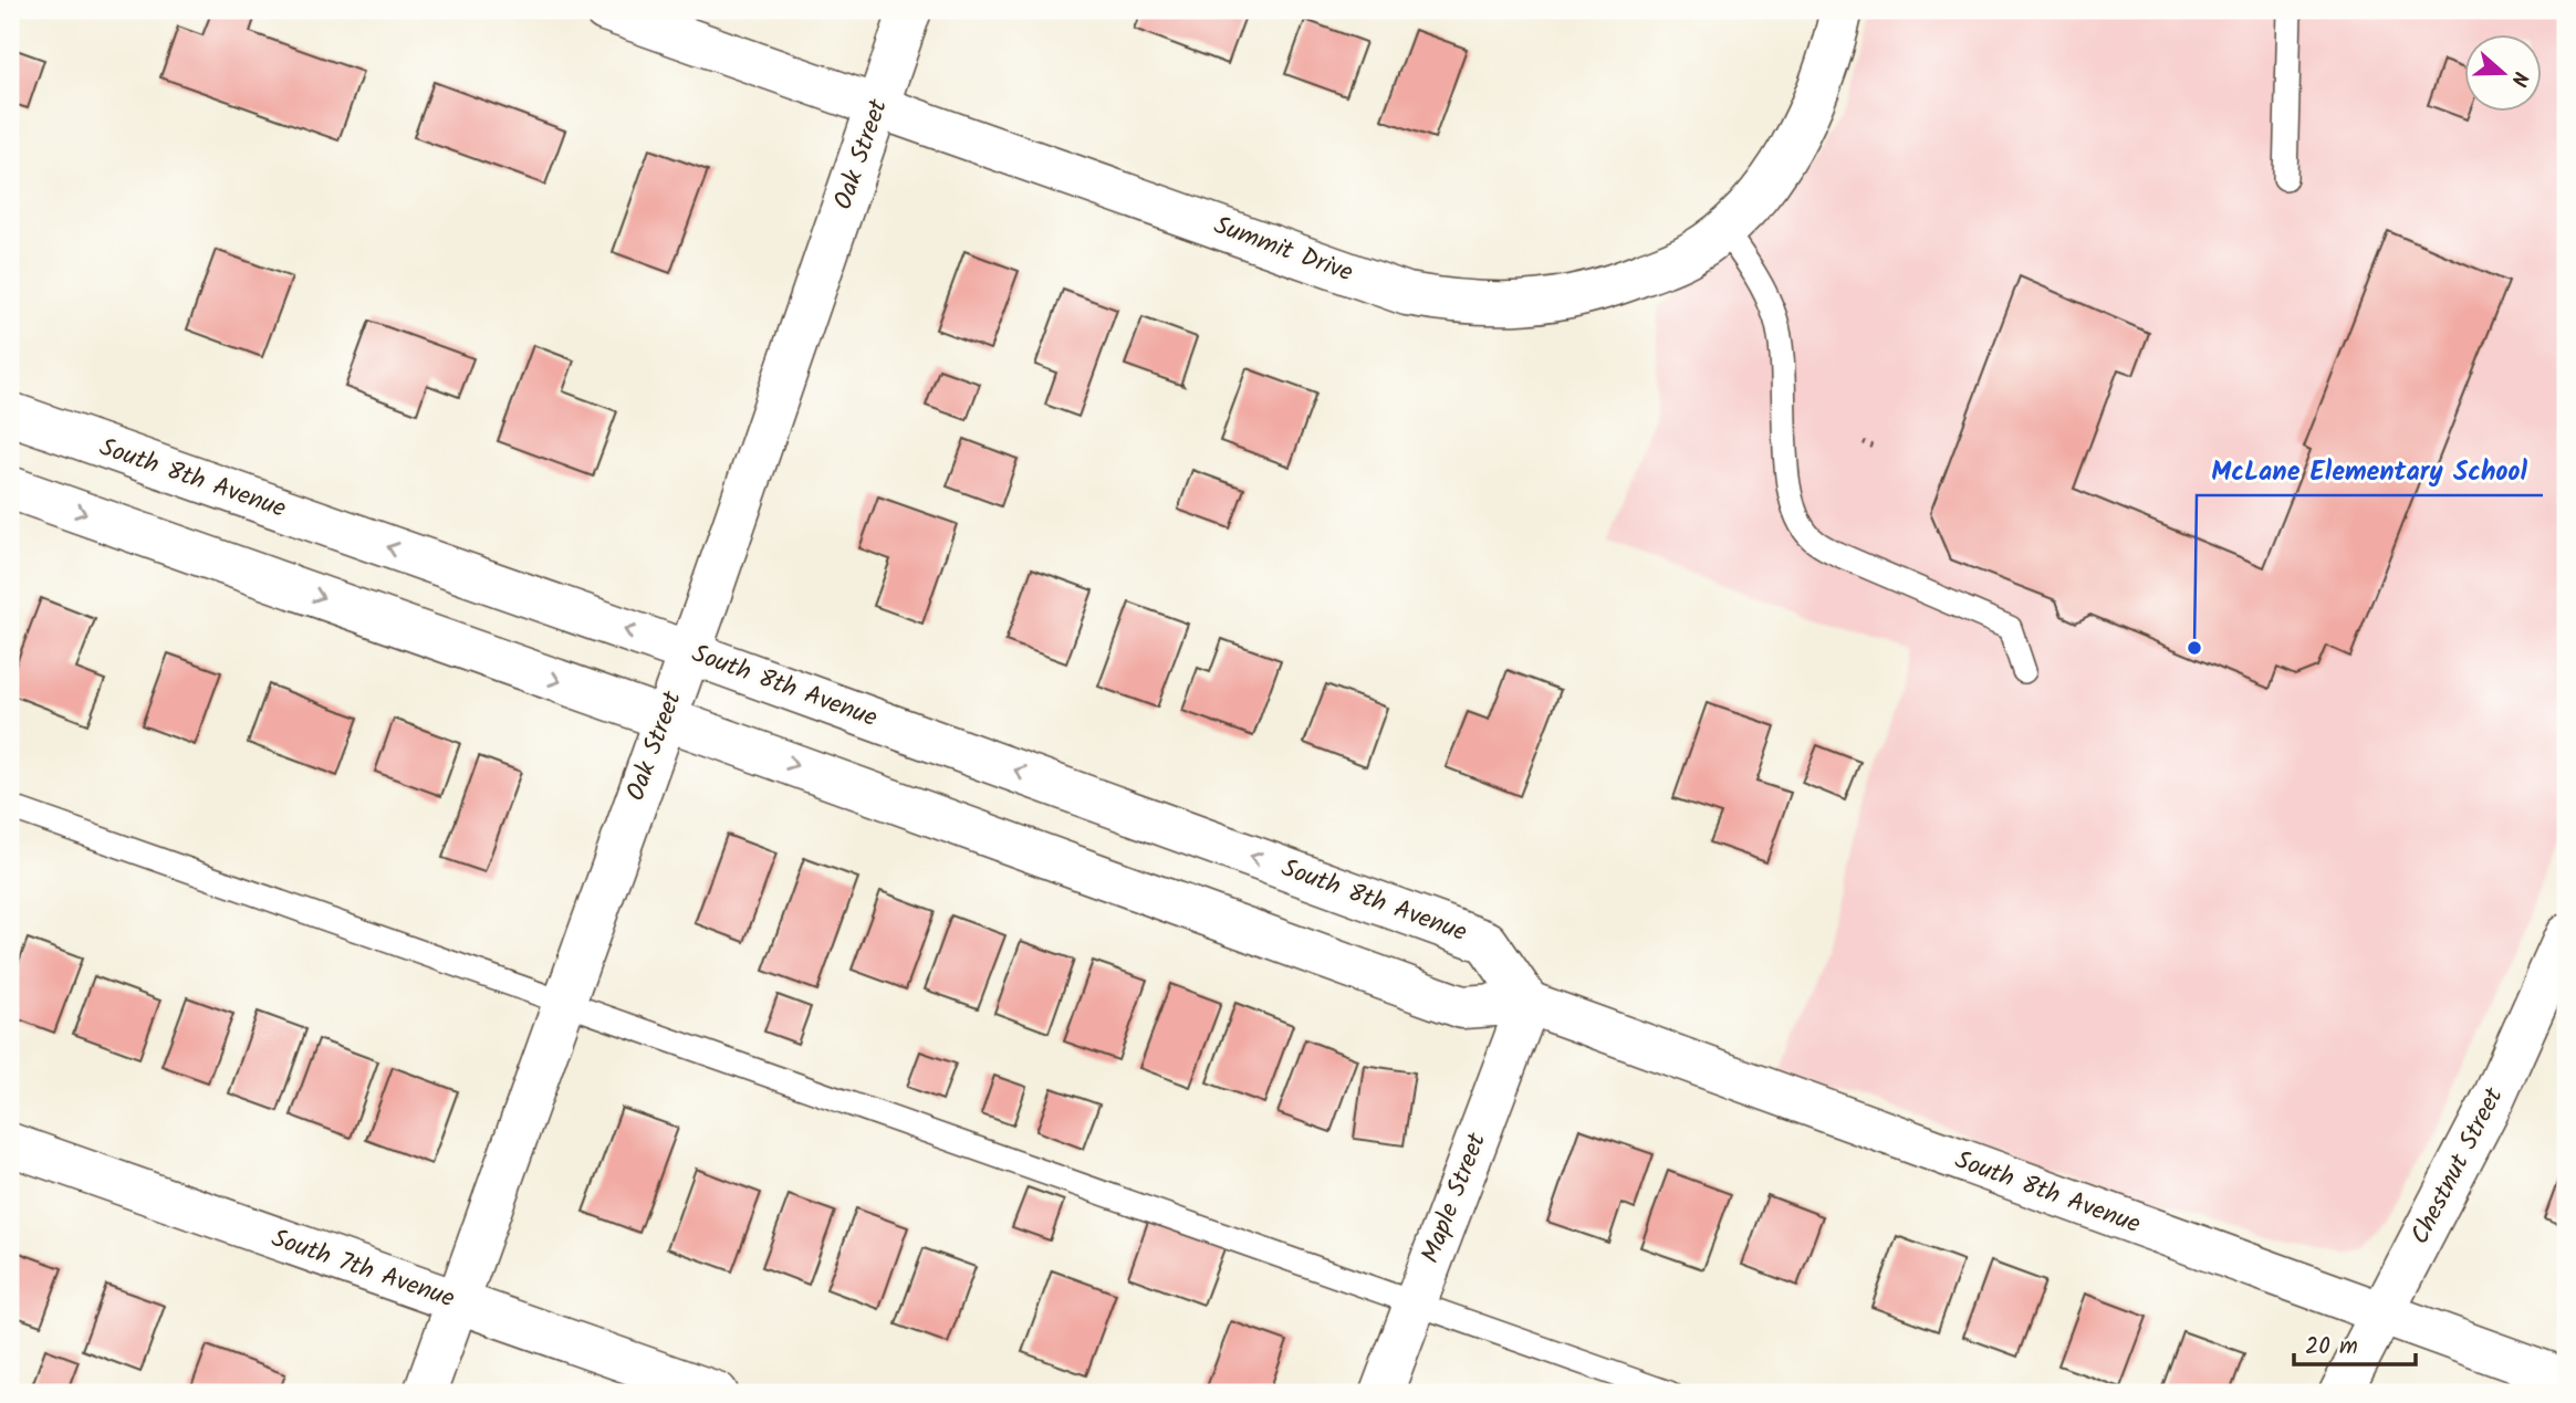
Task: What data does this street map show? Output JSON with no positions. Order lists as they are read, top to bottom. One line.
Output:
{"streets":{"street":["Oak Street","Summit Drive","South 8th Avenue","Chestnut Street","Maple Street","South 7th Avenue"]},"crossings":[["Oak Street","Summit Drive"],["Oak Street","South 8th Avenue"],["Oak Street","South 7th Avenue"],["South 8th Avenue","Chestnut Street"],["South 8th Avenue","Maple Street"]],"places":["McLane Elementary School"],"scale_bar":"20 m","north":"right"}
